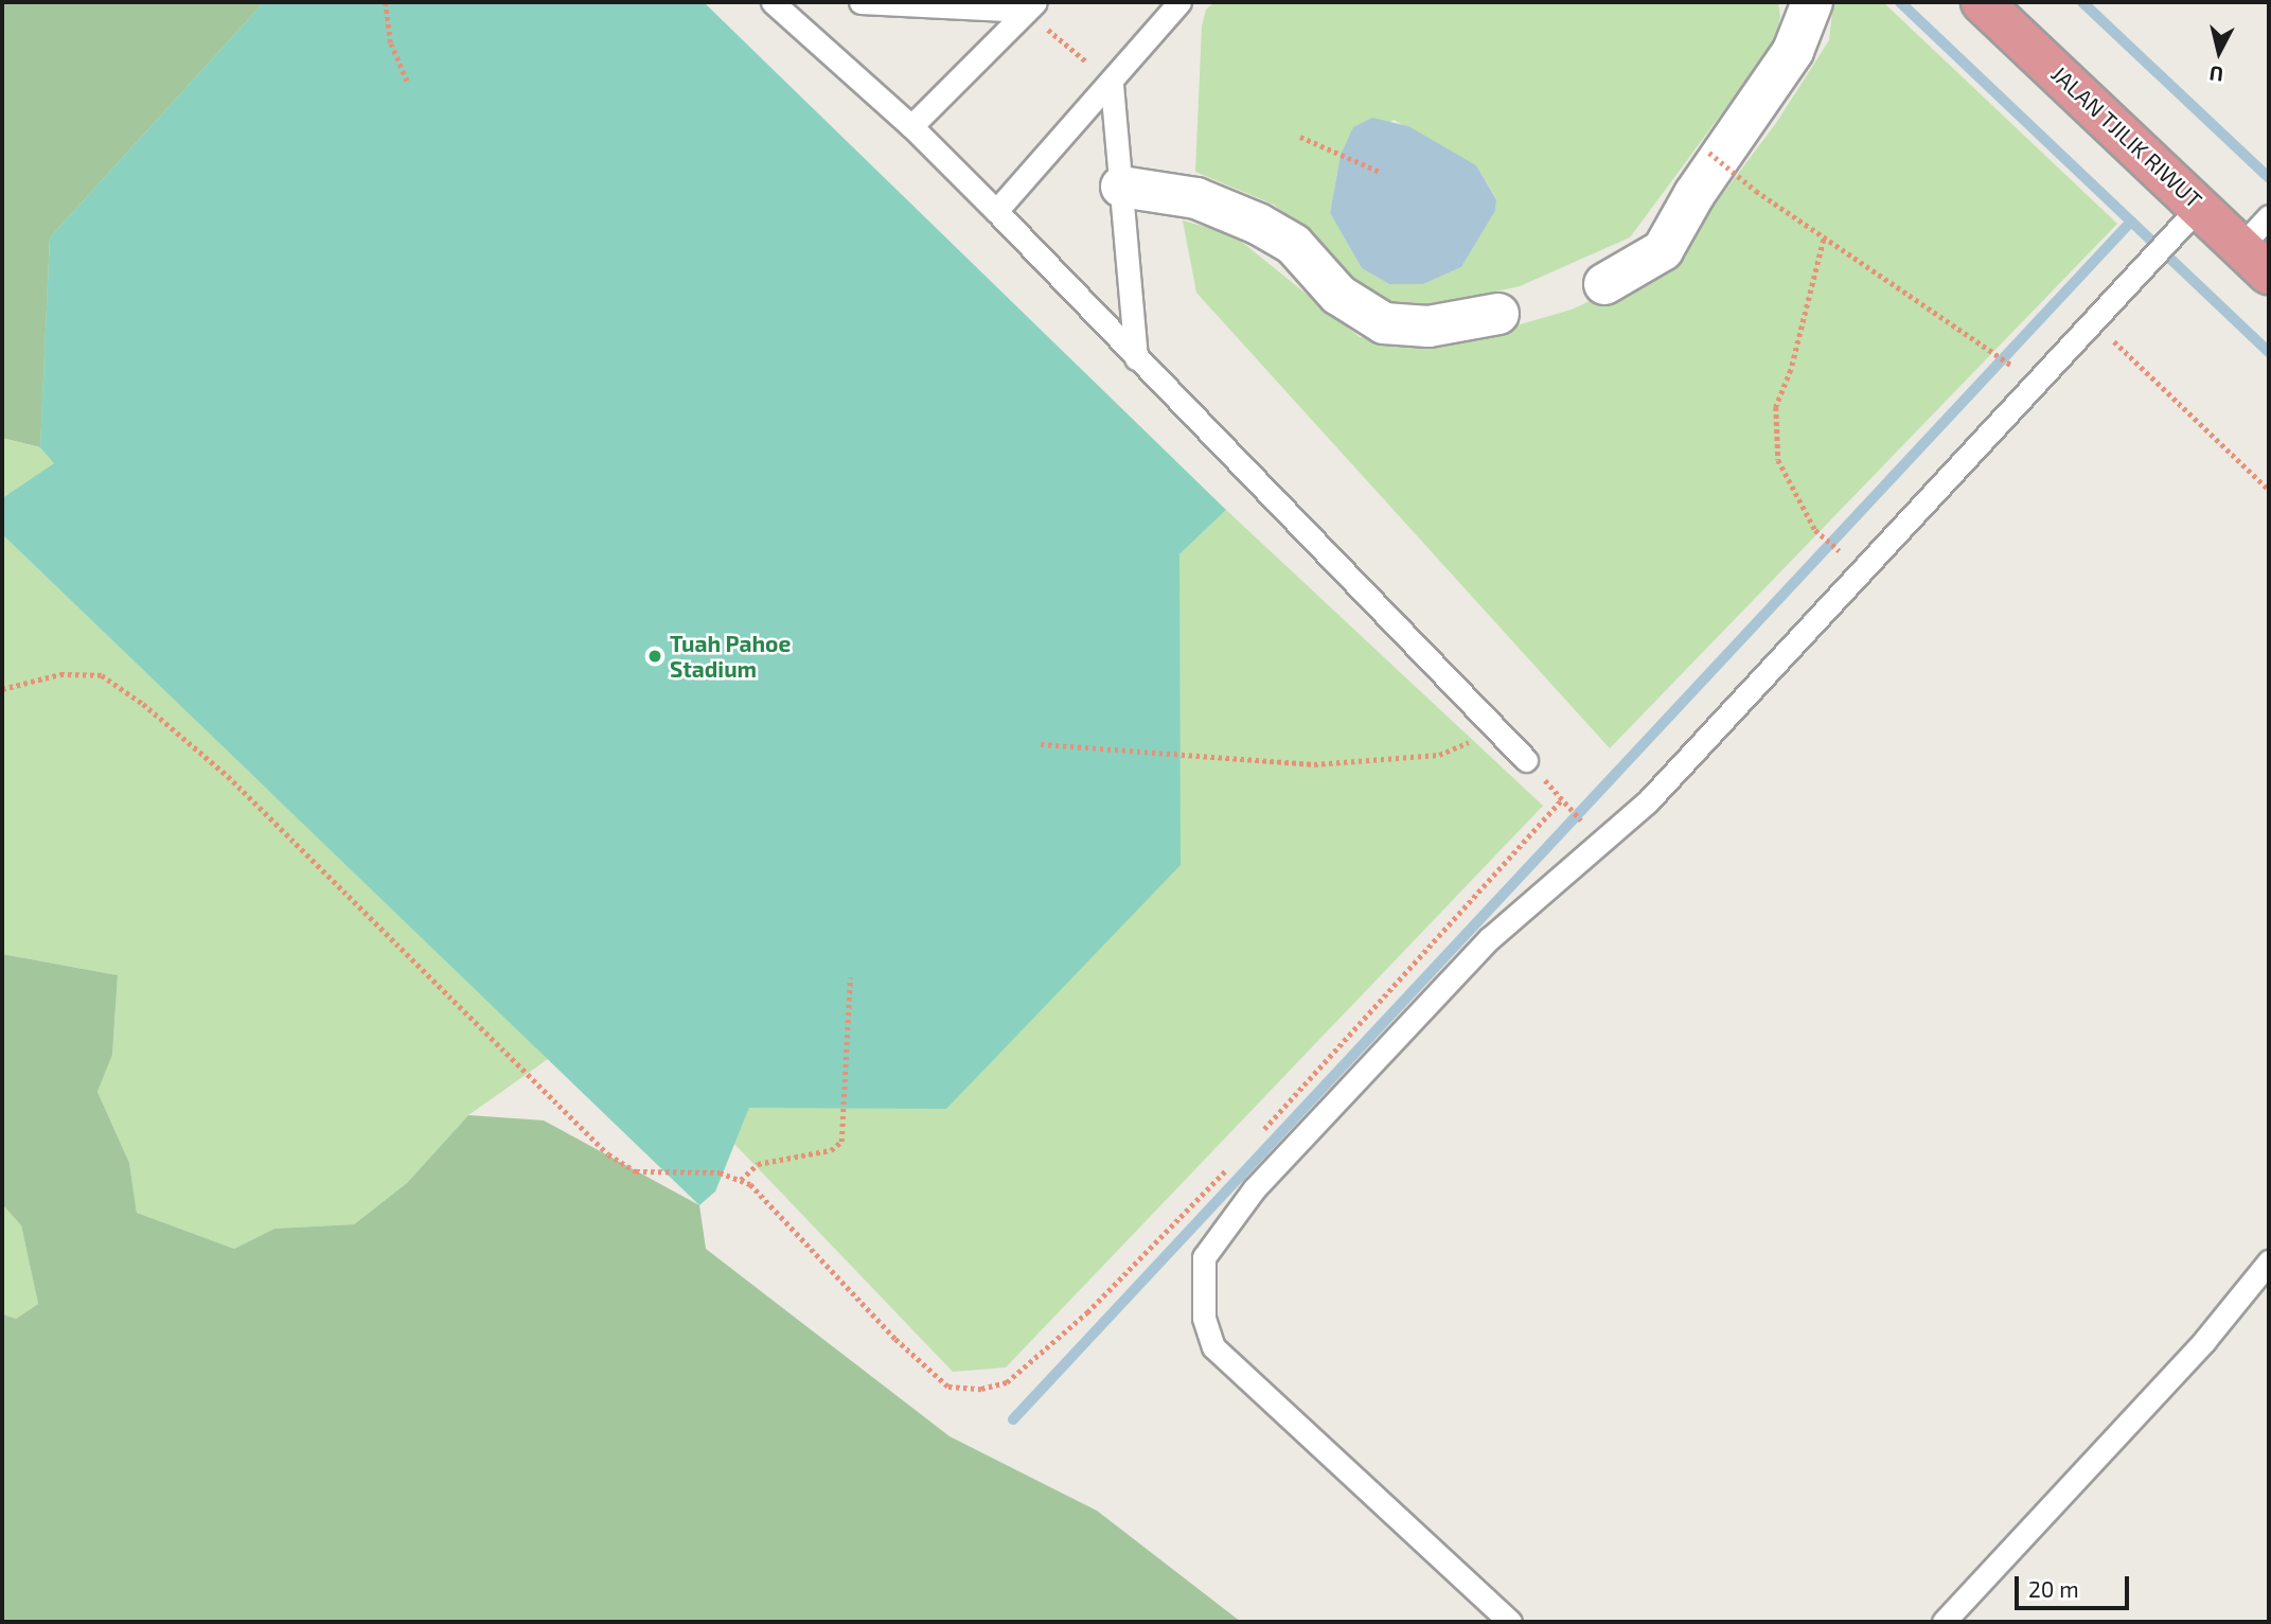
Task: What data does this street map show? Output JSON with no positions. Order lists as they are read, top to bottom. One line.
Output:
{"streets":{"highway":["JALAN TJILIK RIWUT"]},"places":["Tuah Pahoe Stadium"],"scale_bar":"20 m","north":"bottom"}
